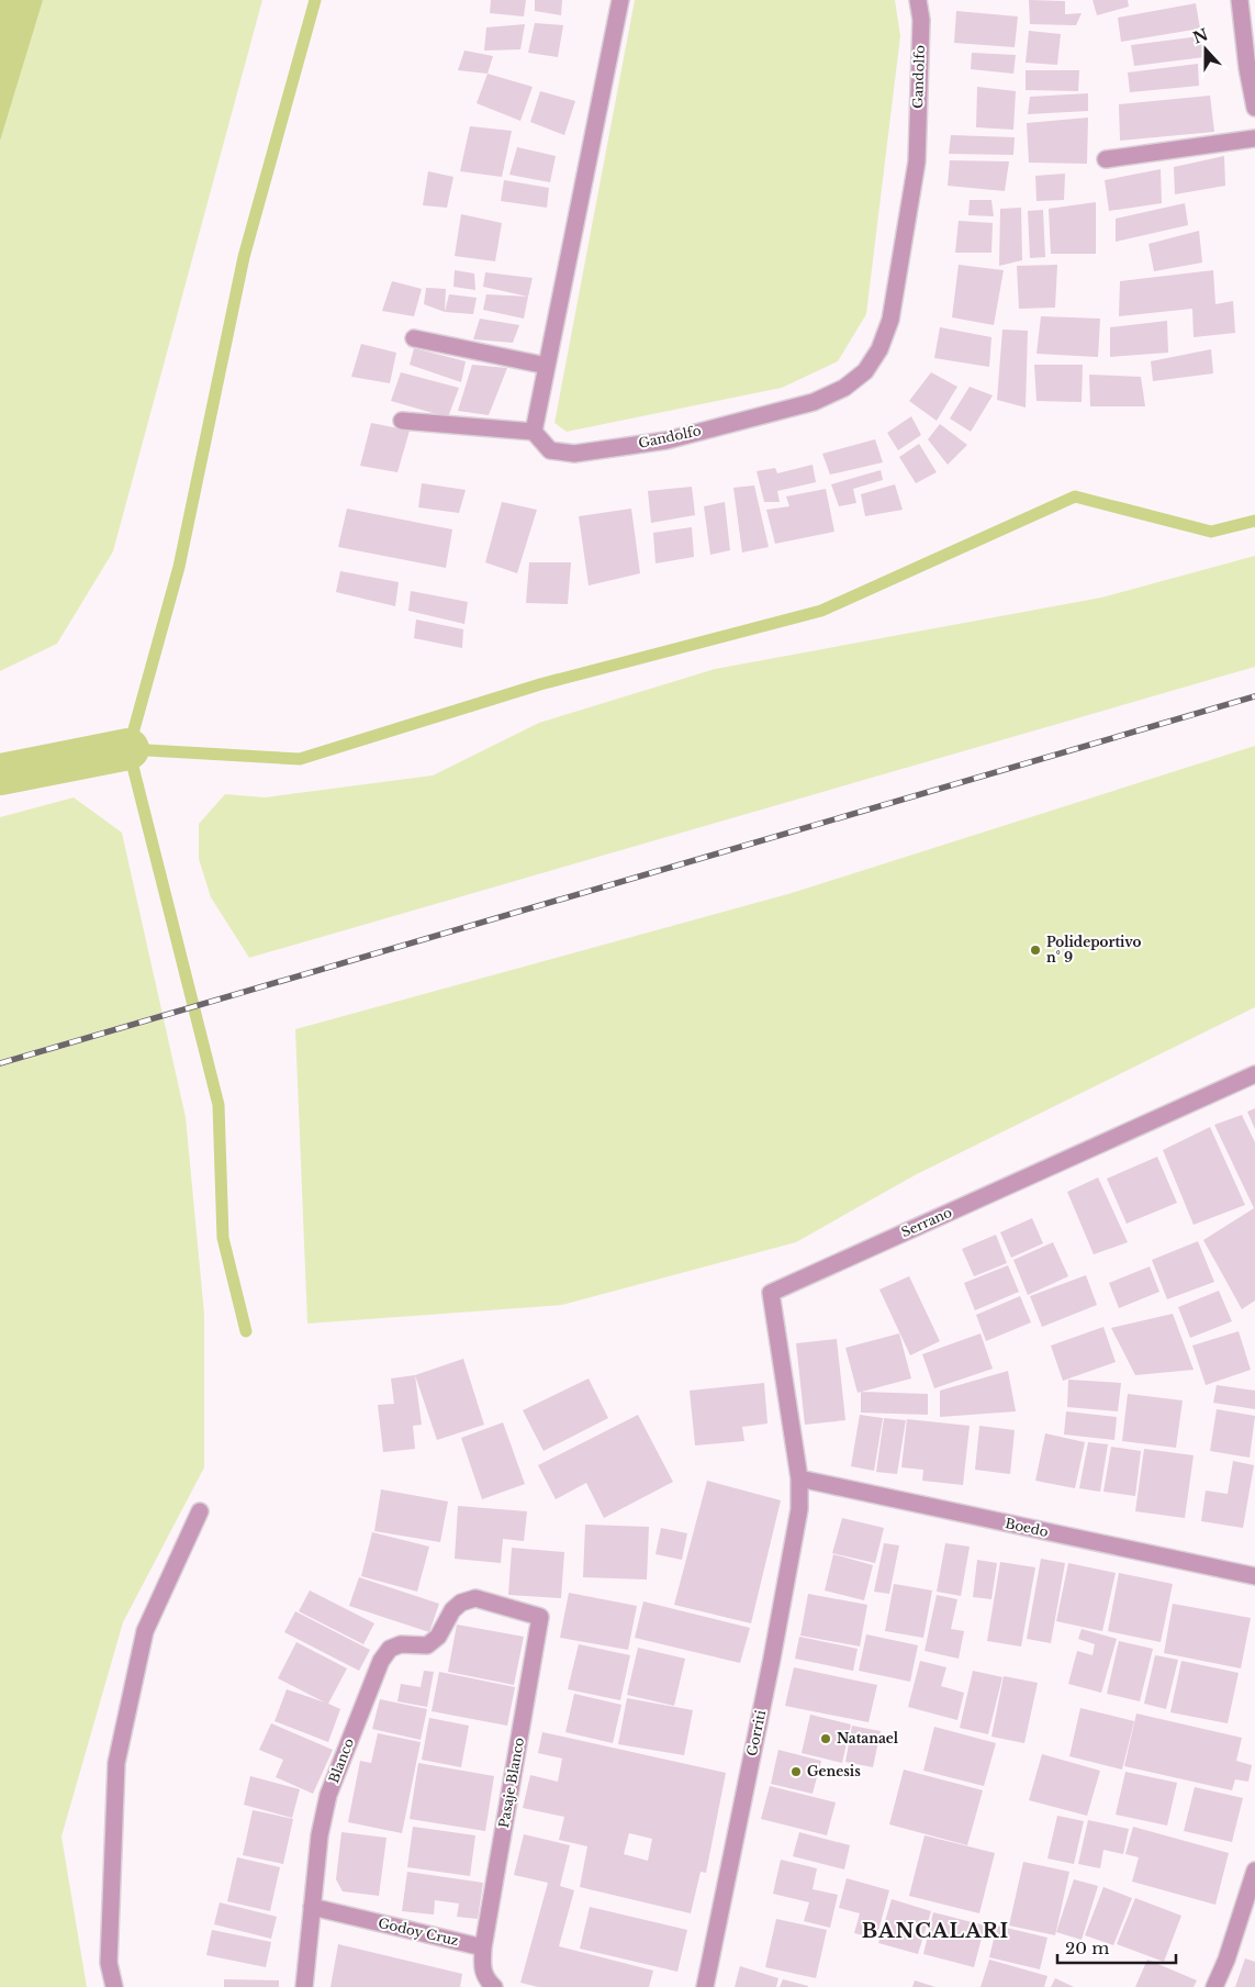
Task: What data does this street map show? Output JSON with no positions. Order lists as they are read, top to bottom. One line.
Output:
{"streets":{"street":["Gandolfo","Serrano","Boedo","Gorriti","Blanco","Pasaje Blanco","Godoy Cruz"]},"crossings":[["Serrano","Boedo"],["Serrano","Gorriti"],["Boedo","Gorriti"],["Blanco","Pasaje Blanco"],["Blanco","Godoy Cruz"],["Pasaje Blanco","Godoy Cruz"]],"districts":["BANCALARI"],"places":["Polideportivo n° 9","Natanael","Genesis"],"scale_bar":"20 m","north":"top"}
